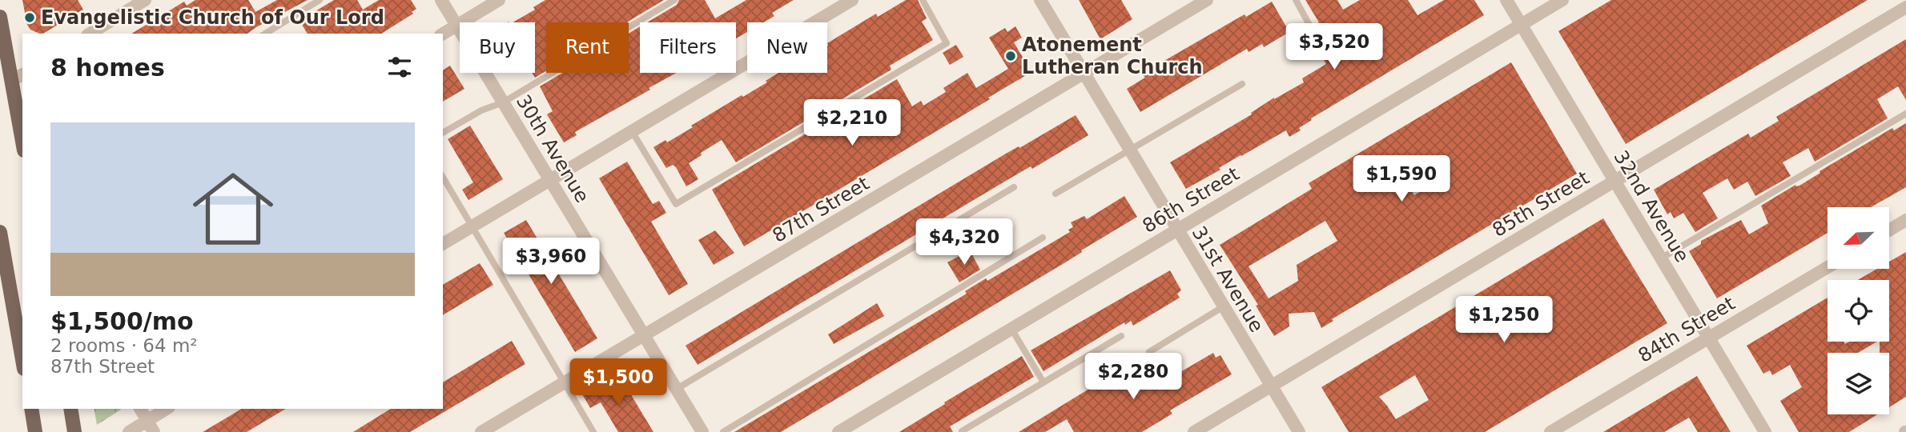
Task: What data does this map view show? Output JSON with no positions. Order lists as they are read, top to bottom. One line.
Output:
{"streets":{"street":["30th Avenue","86th Street","85th Street","32nd Avenue","87th Street","31st Avenue","84th Street"]},"crossings":[["30th Avenue","87th Street"],["86th Street","32nd Avenue"],["86th Street","31st Avenue"],["85th Street","32nd Avenue"],["85th Street","31st Avenue"],["32nd Avenue","84th Street"],["87th Street","31st Avenue"]],"places":["Evangelistic Church of Our Lord","Atonement Lutheran Church"],"north":"bottom left","page":{"chip":["Buy","Rent","Filters","New"],"price":["$3,520","$2,210","$1,590","$4,320","$3,960","$1,250","$2,280","$1,500"],"heading":"8 homes","list":[{"name":"$1,500/mo","note":"2 rooms · 64 m² · 87th Street"}]}}
